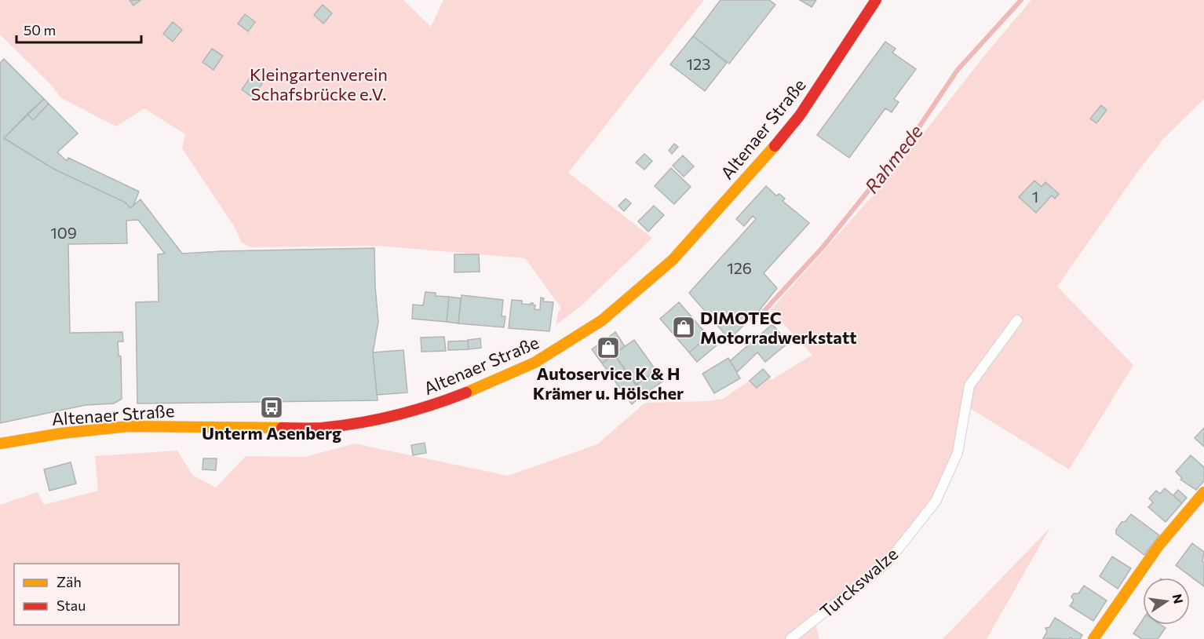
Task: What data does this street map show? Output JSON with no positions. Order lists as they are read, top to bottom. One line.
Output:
{"streets":{"main road":["Altenaer Straße"],"lane":["Turckswalze"]},"water":["Rahmede"],"parks":["Kleingartenverein Schafsbrücke e.V."],"places":{"shop":["DIMOTEC Motorradwerkstatt","Autoservice K & H Krämer u. Hölscher"],"bus stop":["Unterm Asenberg"]},"house_numbers":["123","1","109","126"],"legend":["Zäh","Stau"],"scale_bar":"50 m","north":"right"}
